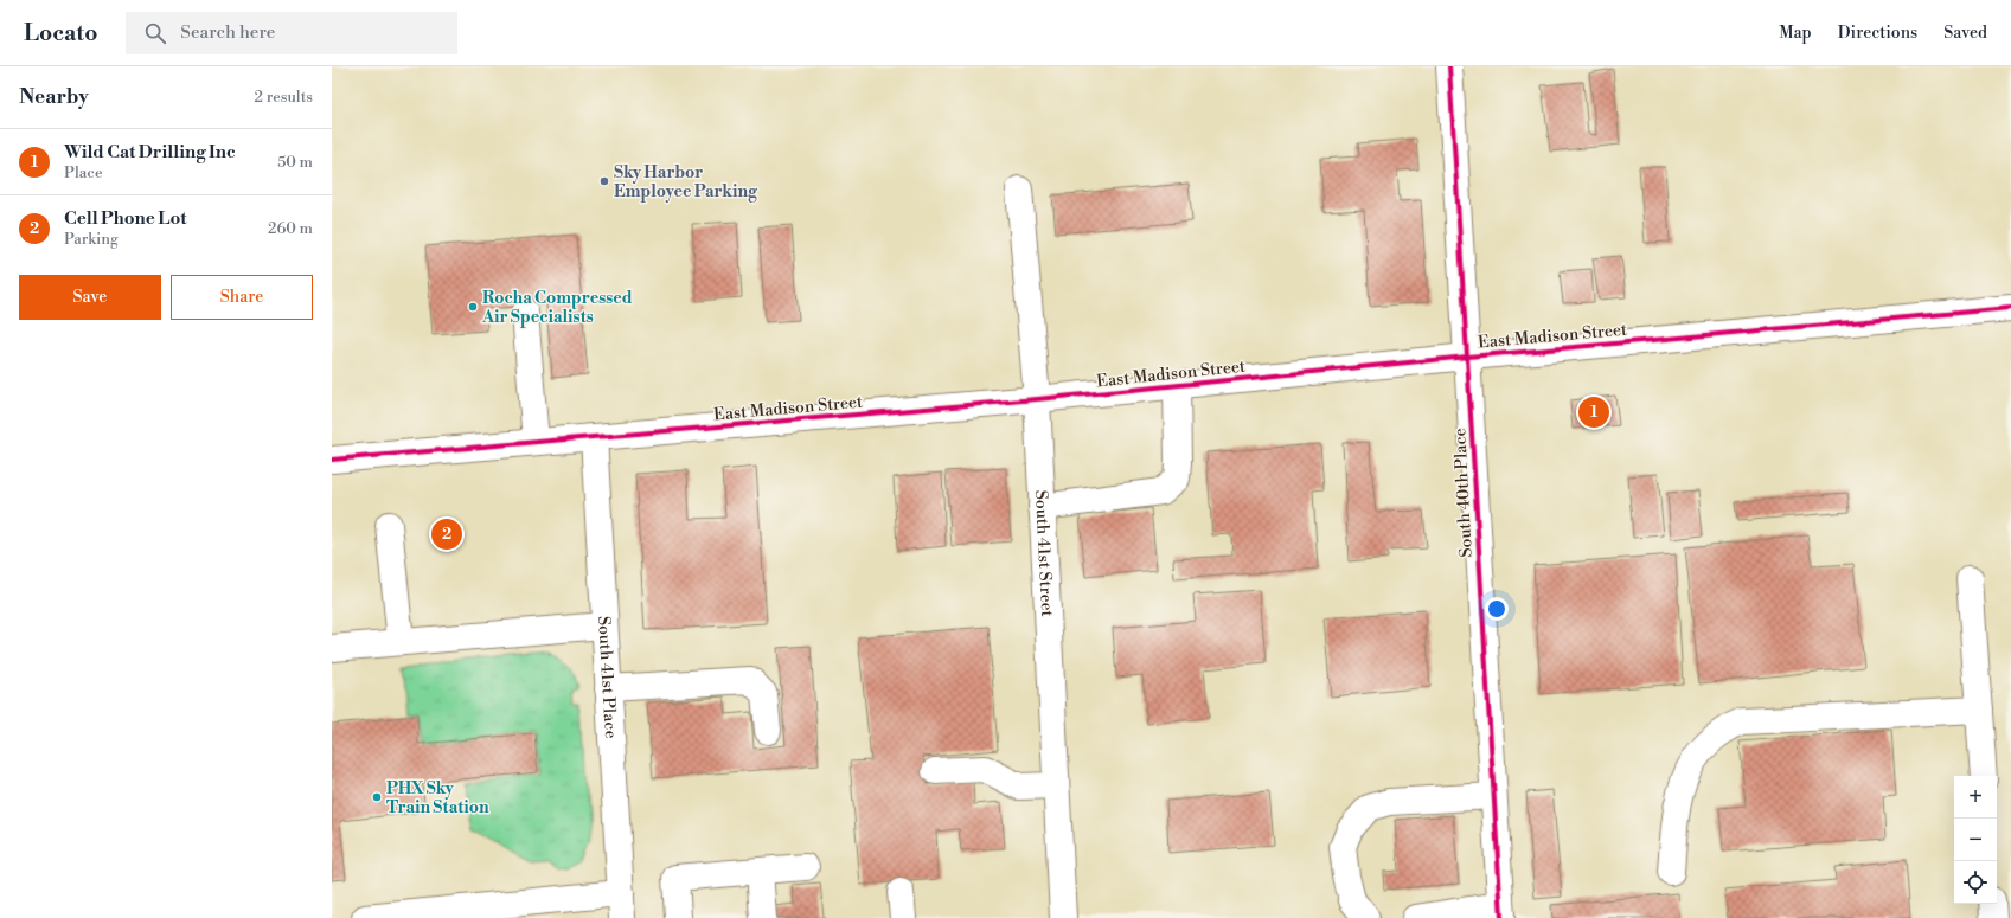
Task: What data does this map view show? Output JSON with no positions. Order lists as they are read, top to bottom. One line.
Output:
{"streets":{"street":["East Madison Street","South 40th Place","South 41st Street","South 41st Place"]},"crossings":[["East Madison Street","South 40th Place"],["East Madison Street","South 41st Street"],["East Madison Street","South 41st Place"]],"places":["Sky Harbor Employee Parking","Rocha Compressed Air Specialists","PHX Sky Train Station"],"page":{"header":"Locato","search":"Search here","nav":["Map","Directions","Saved"],"heading":["Nearby","2 results"],"list":[{"mark":"1","name":"Wild Cat Drilling Inc","note":"Place","value":"50 m"},{"mark":"2","name":"Cell Phone Lot","note":"Parking","value":"260 m"}],"buttons":["Save","Share"],"pins":["1","2"],"map_buttons":["+","−"]}}
